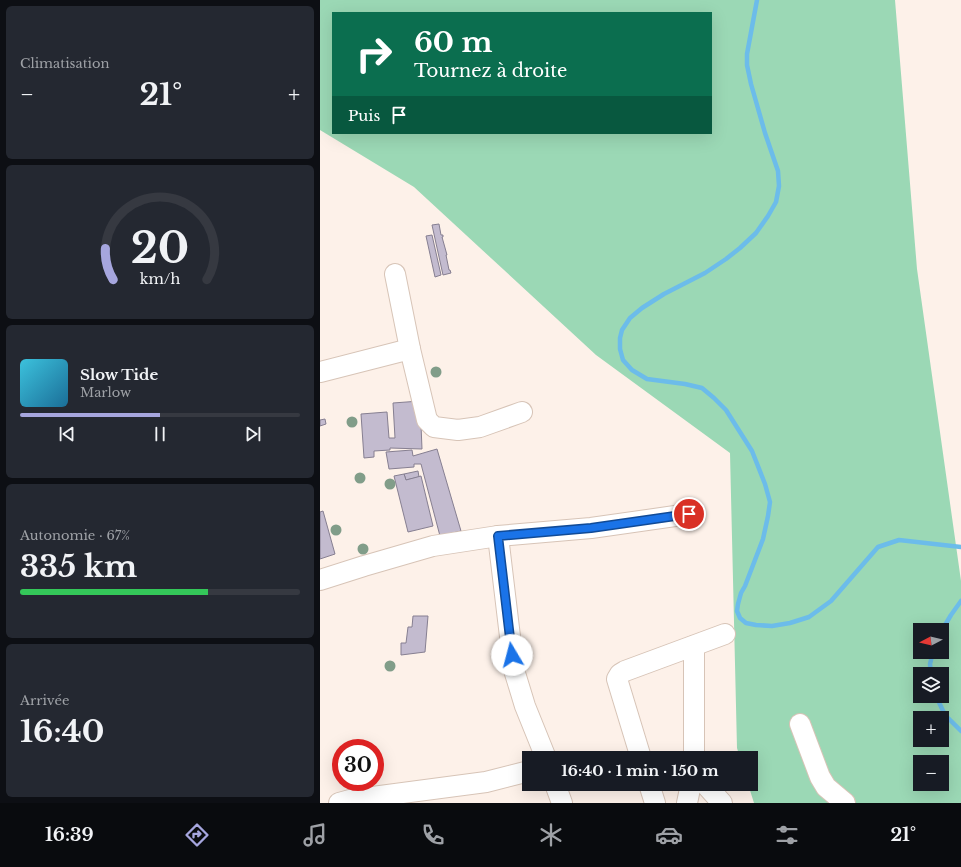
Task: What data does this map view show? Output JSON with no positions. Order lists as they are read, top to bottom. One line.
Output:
{"north":"left","page":{"tile":["Climatisation",["Autonomie · 67%","335 km"],["Arrivée","16:40"]],"turn":["60 m","Tournez à droite"],"heat":["−","21°","+"],"then":"Puis","song":["Slow Tide","Marlow"],"map_buttons":["+","−"],"limit":"30","trip":"16:40 · 1 min · 150 m","tabs":["16:39","21°"],"gauge":["20","km/h"]}}
